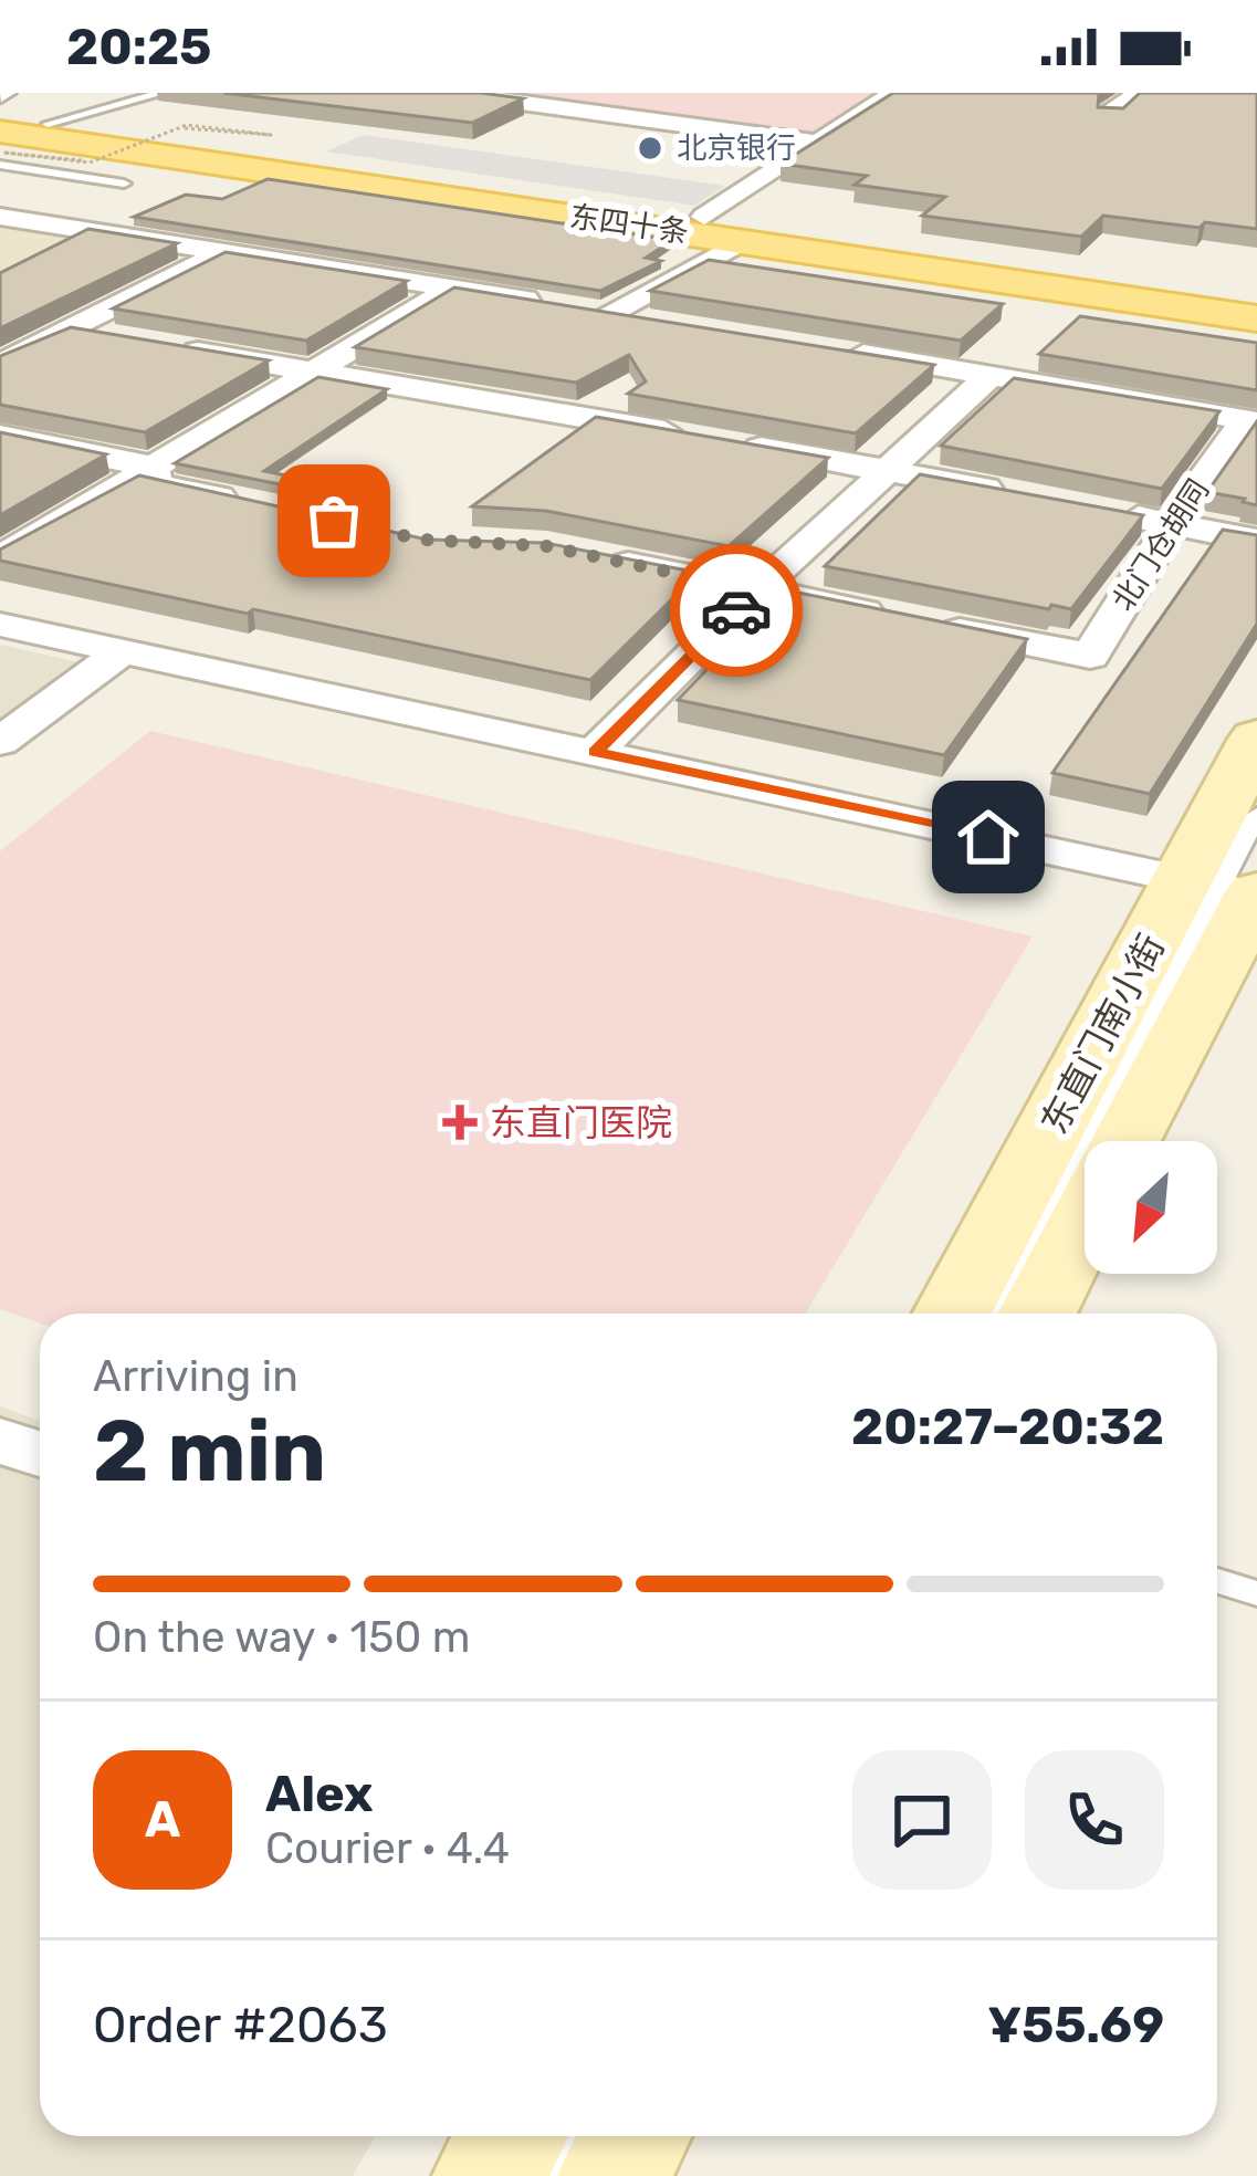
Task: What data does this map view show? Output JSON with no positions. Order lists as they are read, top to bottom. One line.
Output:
{"streets":{"main road":["东四十条","东直门南小街"],"street":["北门仓胡同"]},"places":{"other":["北京银行"],"health":["东直门医院"]},"north":"bottom left","page":{"status":"20:25","heading":["2 min","Arriving in","20:27–20:32"],"panel":["Alex","Courier · 4.4","Order #2063","¥55.69"],"bar":"On the way · 150 m","round":"A"}}
